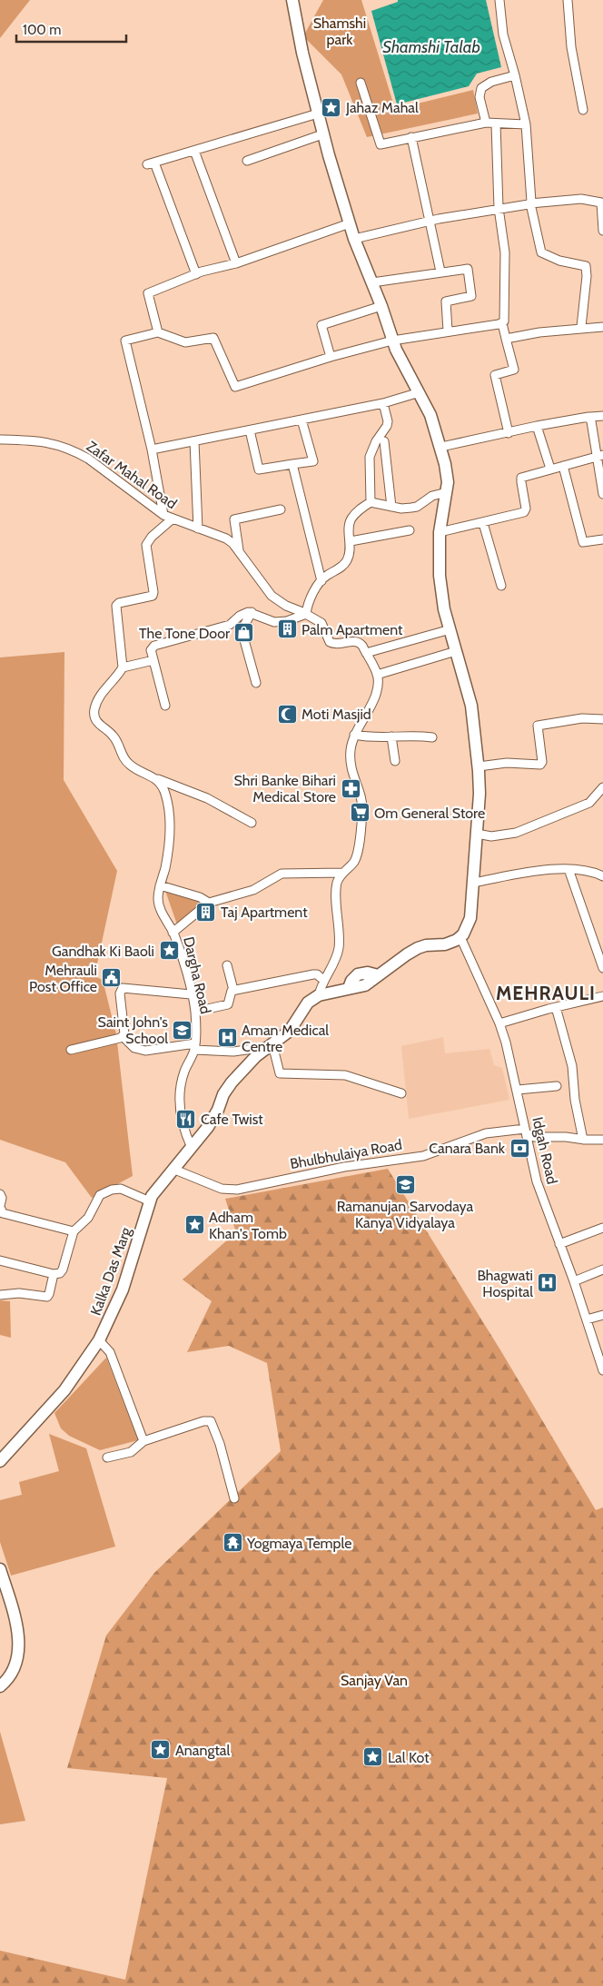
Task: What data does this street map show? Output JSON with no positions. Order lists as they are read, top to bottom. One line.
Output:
{"streets":{"street":["Zafar Mahal Road","Dargha Road","Idgah Road","Bhulbhulaiya Road","Kalka Das Marg"]},"crossings":[["Idgah Road","Bhulbhulaiya Road"]],"districts":["MEHRAULI"],"water":["Shamshi Talab"],"parks":["Shamshi park","Sanjay Van"],"places":{"place":["Jahaz Mahal","Gandhak Ki Baoli","Adham Khan's Tomb","Anangtal","Lal Kot"],"building":["Palm Apartment","Taj Apartment"],"shop":["The Tone Door"],"mosque":["Moti Masjid"],"pharmacy":["Shri Banke Bihari Medical Store"],"supermarket":["Om General Store"],"public building":["Mehrauli Post Office"],"school or university":["Saint John's School","Ramanujan Sarvodaya Kanya Vidyalaya"],"hospital":["Aman Medical Centre","Bhagwati Hospital"],"restaurant":["Cafe Twist"],"bank":["Canara Bank"],"temple":["Yogmaya Temple"]},"scale_bar":"100 m"}
